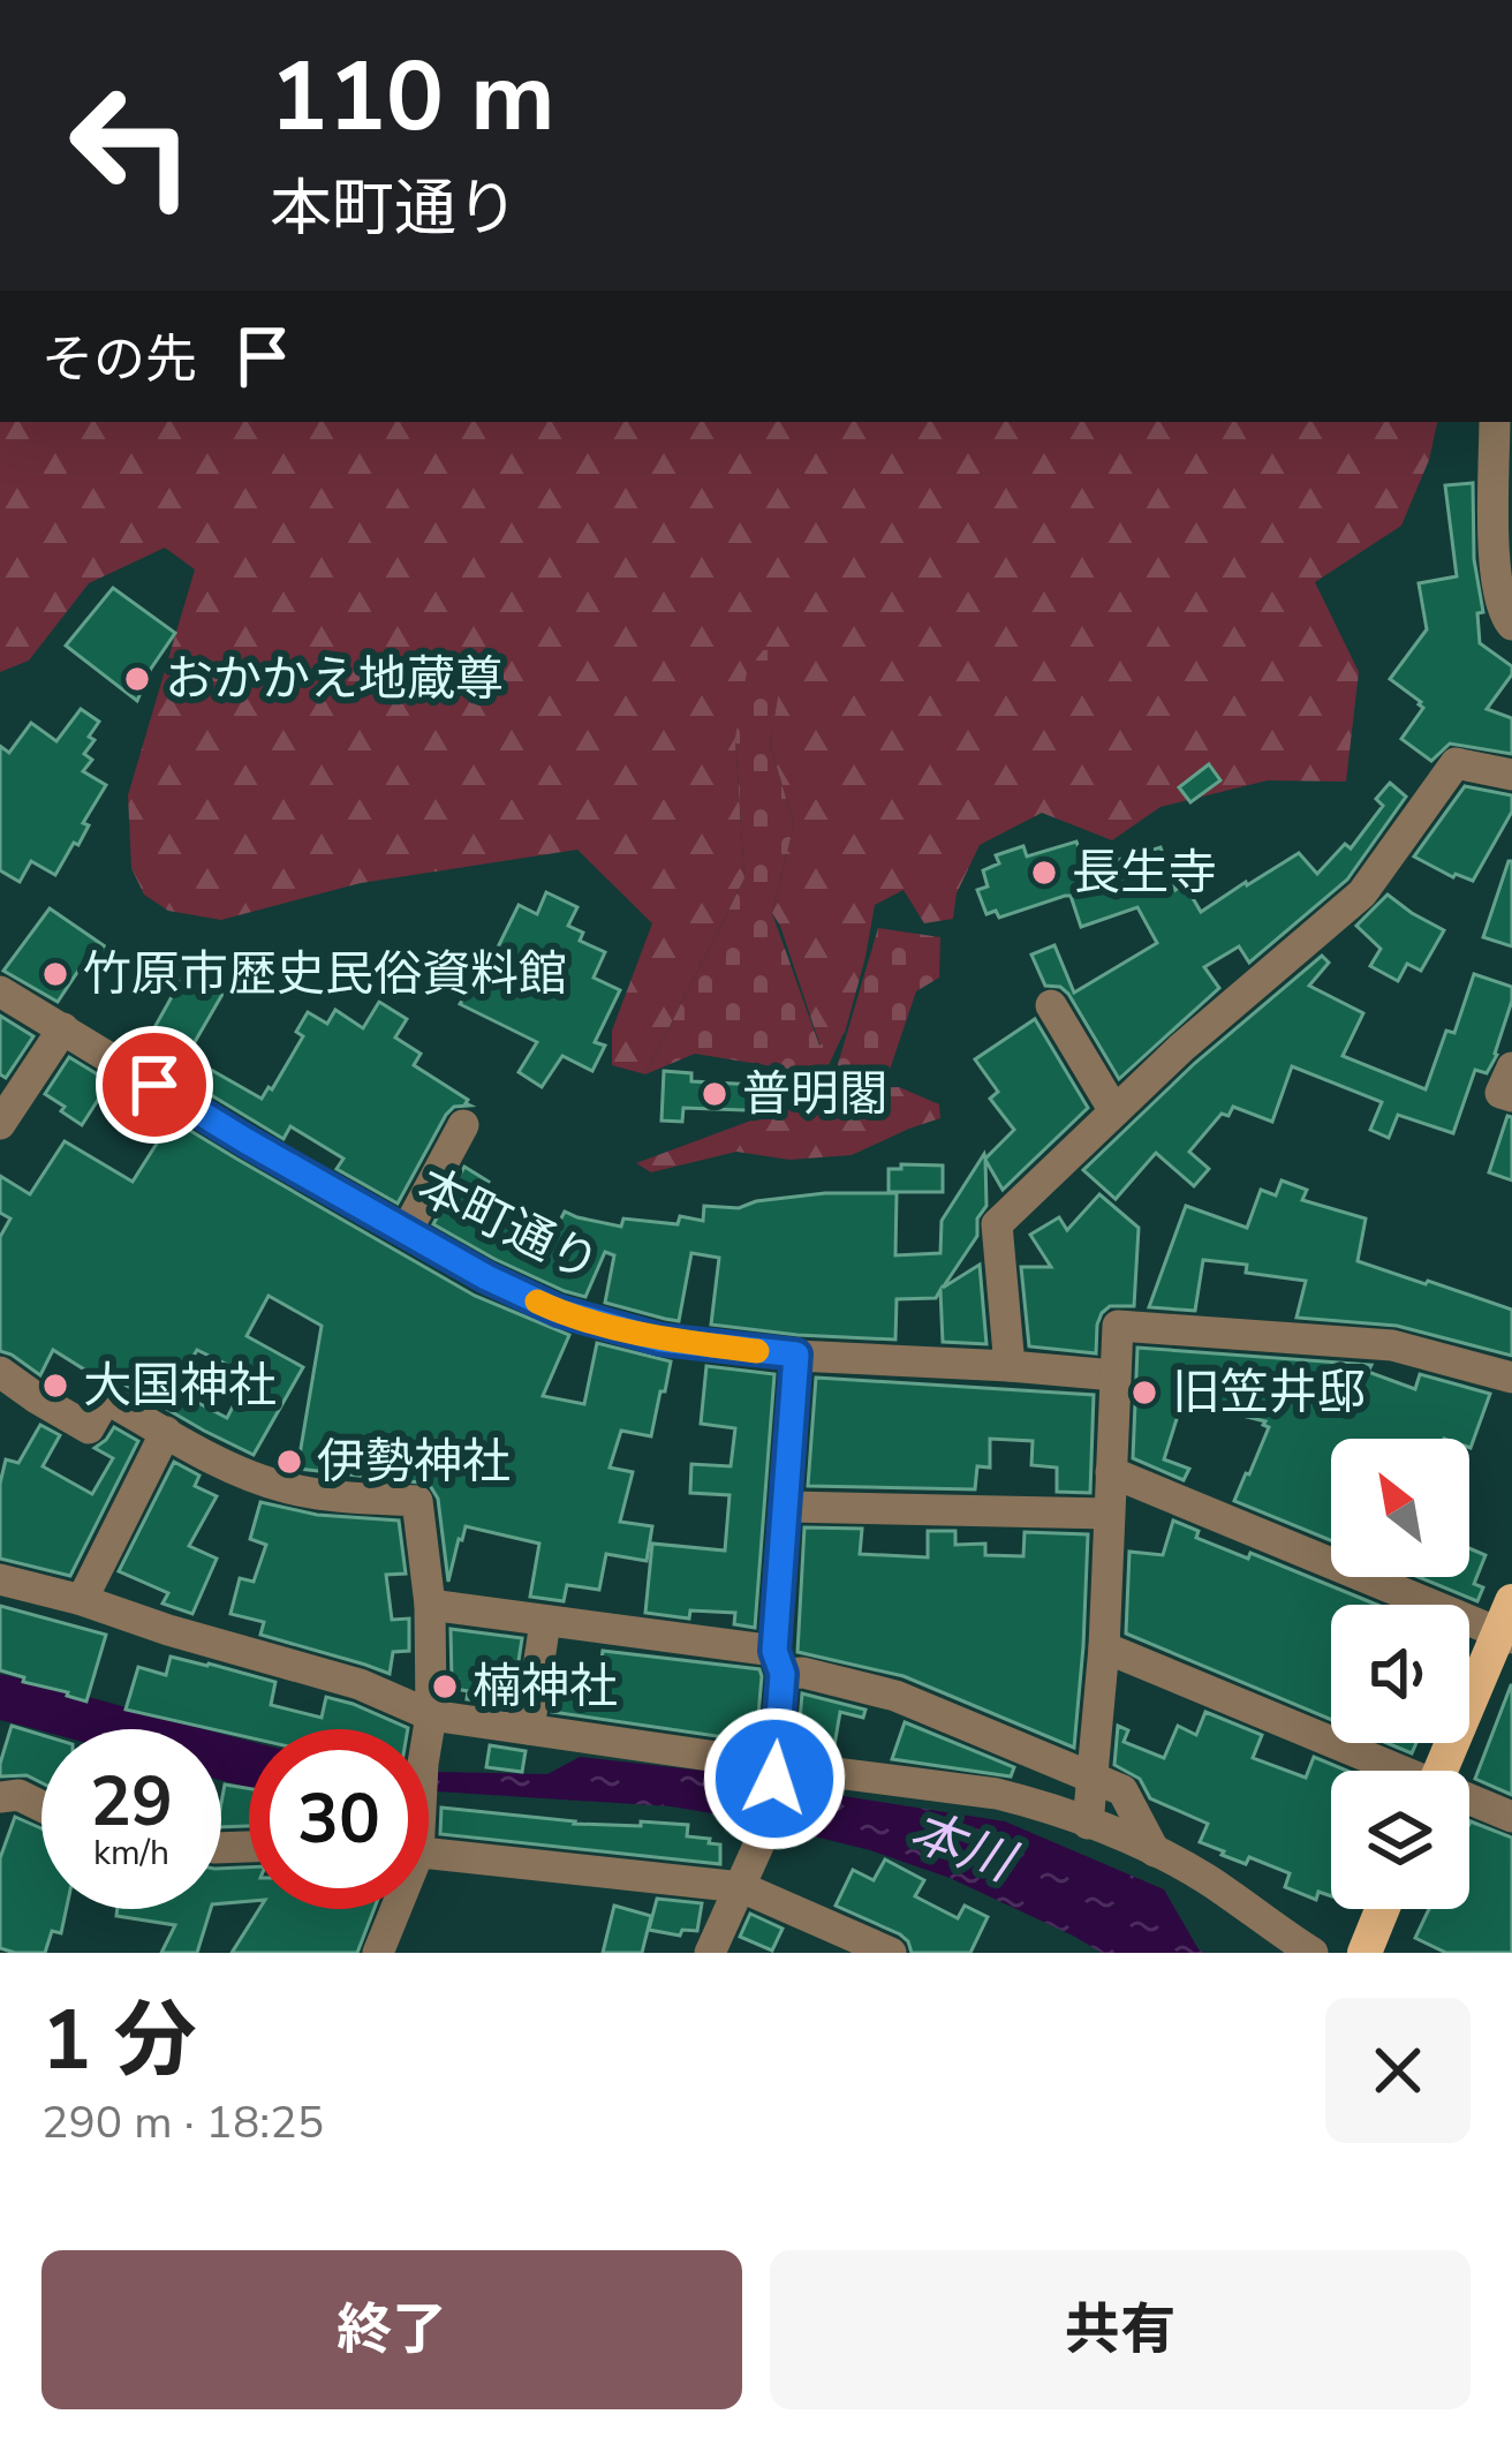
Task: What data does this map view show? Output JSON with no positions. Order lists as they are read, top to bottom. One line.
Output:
{"streets":{"street":["本町通り"]},"water":["本川"],"places":["おかかえ地蔵尊","長生寺","竹原市歴史民俗資料館","普明閣","大国神社","旧笠井邸","伊勢神社","楠神社"],"north":"top left","page":{"turn":["110 m","本町通り"],"then":"その先","speed":"29 km/h","limit":"30","heading":["1 分","290 m · 18:25"],"buttons":["終了","共有"]}}
